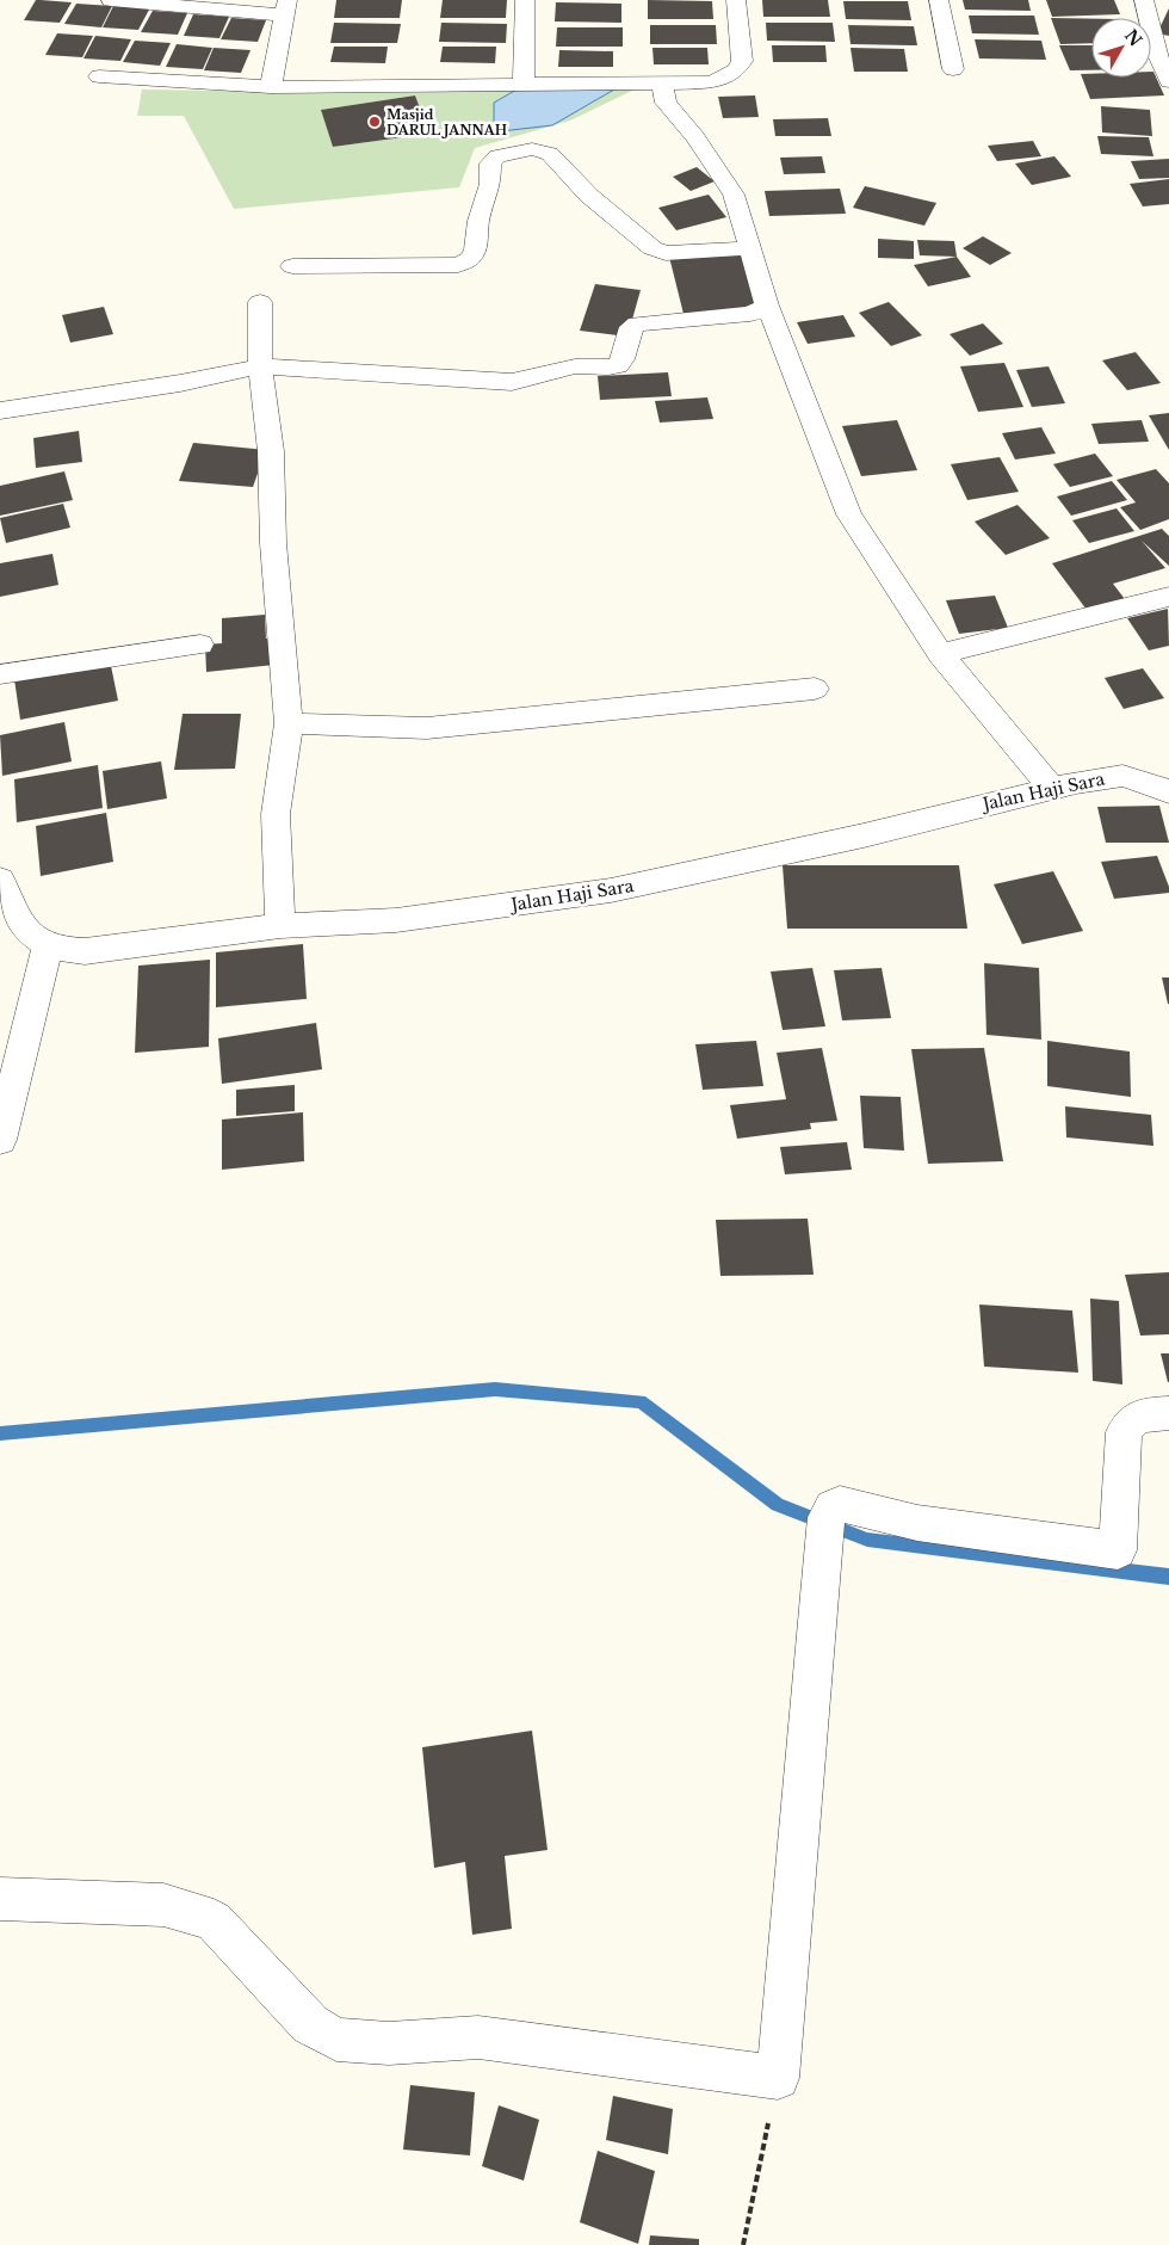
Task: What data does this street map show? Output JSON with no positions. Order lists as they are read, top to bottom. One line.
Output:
{"streets":{"street":["Jalan Haji Sara"]},"places":["Masjid DARUL JANNAH"],"north":"top right"}
